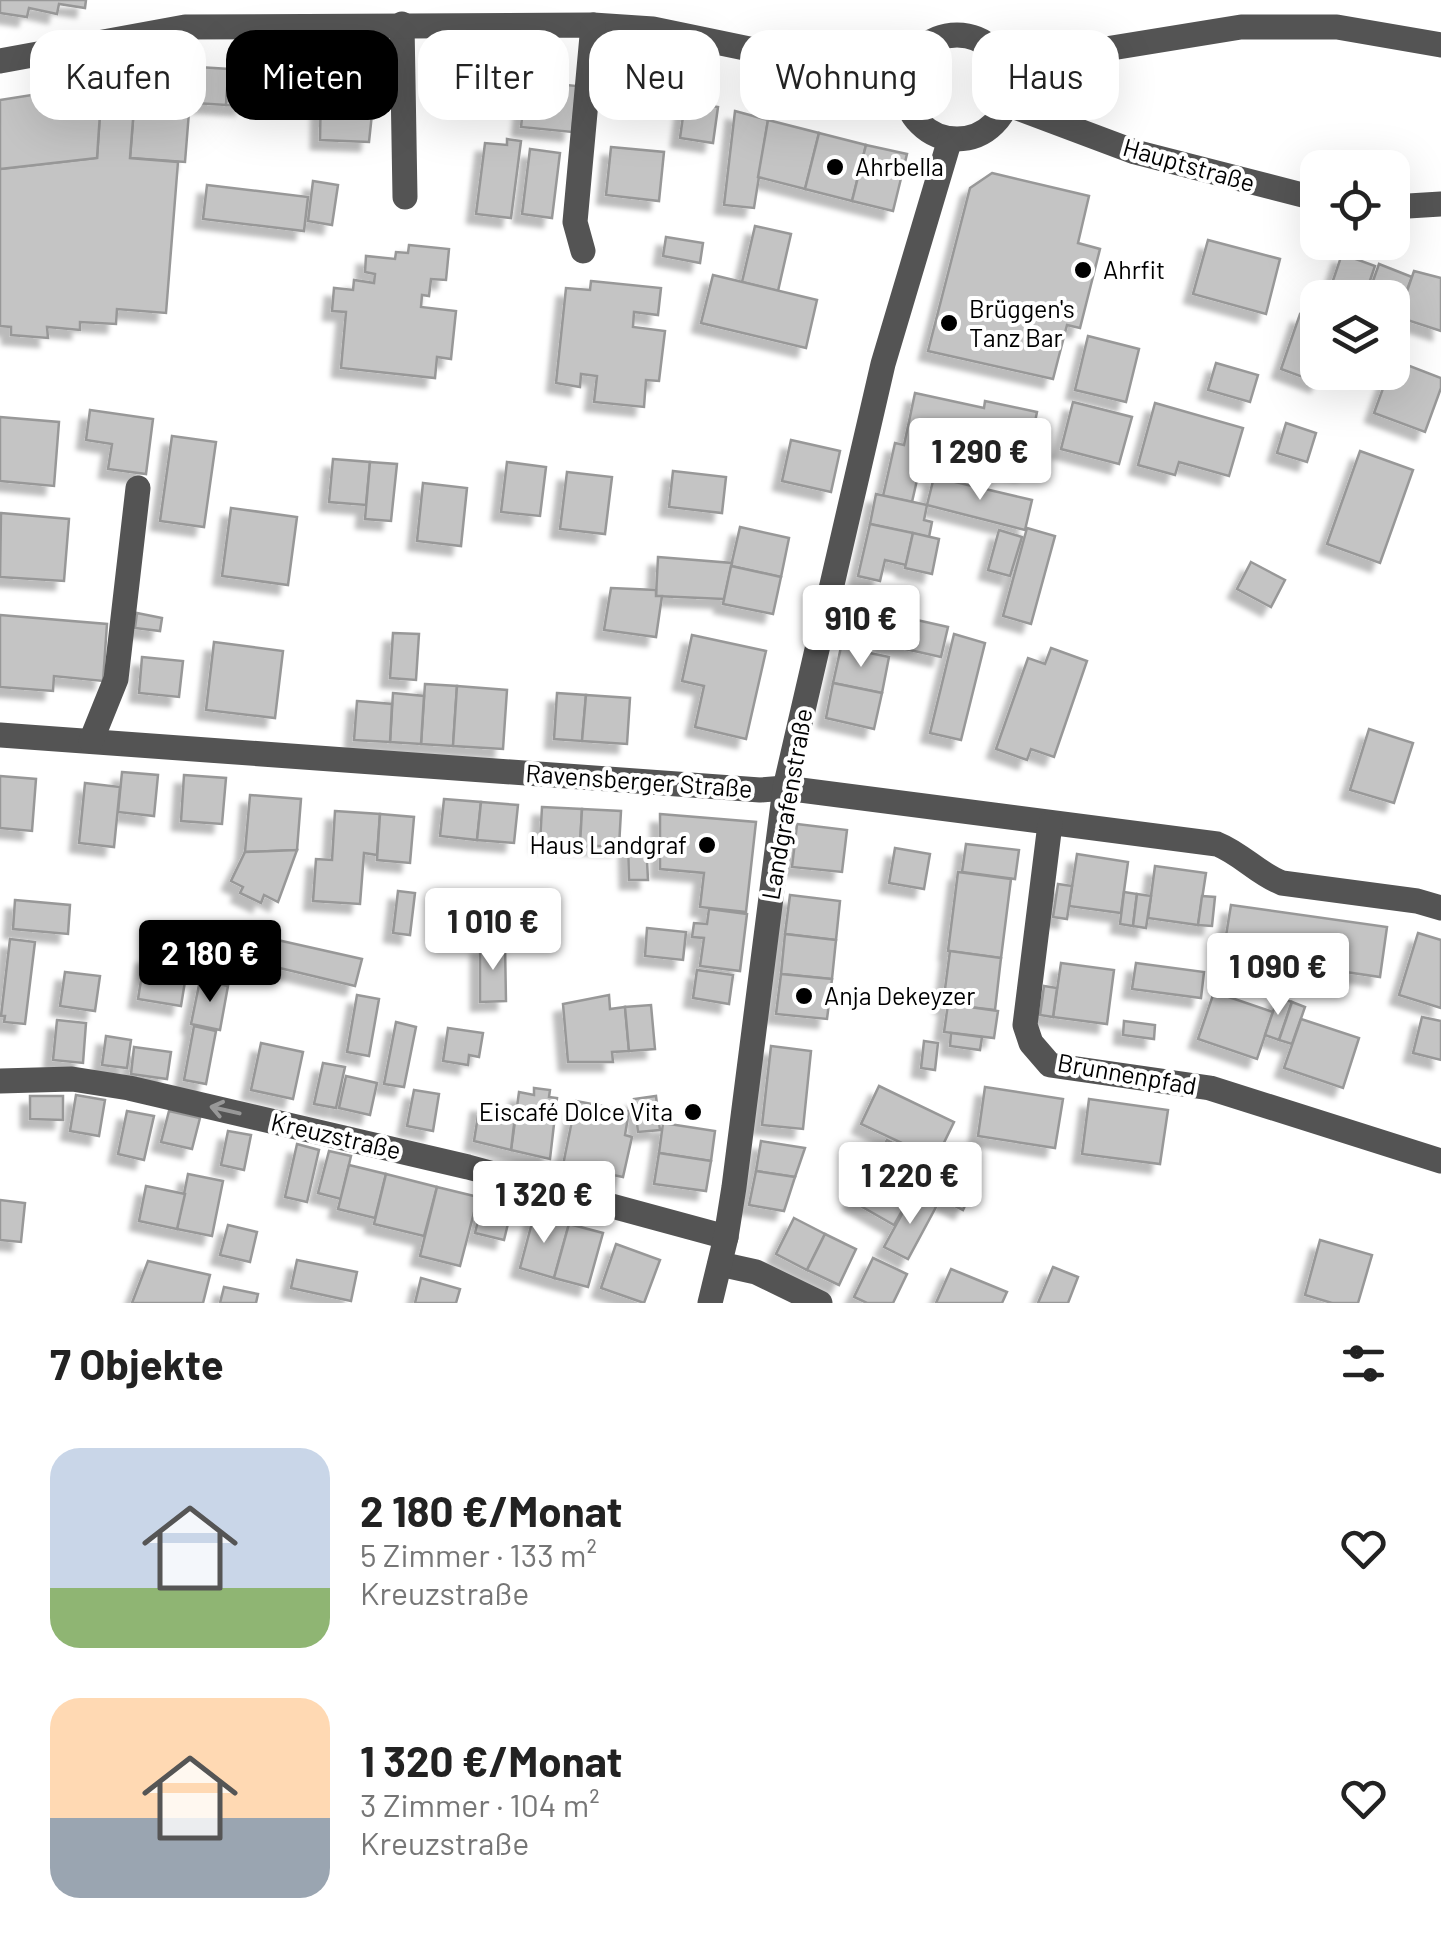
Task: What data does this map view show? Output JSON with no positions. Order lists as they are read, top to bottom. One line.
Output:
{"streets":{"street":["Hauptstraße","Ravensberger Straße","Landgrafenstraße","Brunnenpfad","Kreuzstraße"]},"crossings":[["Ravensberger Straße","Landgrafenstraße"],["Ravensberger Straße","Brunnenpfad"],["Landgrafenstraße","Kreuzstraße"]],"one_way":["Kreuzstraße"],"places":["Ahrbella","Ahrfit","Brüggen's Tanz Bar","Haus Landgraf","Anja Dekeyzer","Eiscafé Dolce Vita"],"page":{"chip":["Kaufen","Mieten","Filter","Neu","Wohnung","Haus"],"price":["1 290 €","910 €","1 010 €","2 180 €","1 090 €","1 220 €","1 320 €"],"heading":"7 Objekte","list":[{"name":"2 180 €/Monat","note":"5 Zimmer · 133 m² · Kreuzstraße"},{"name":"1 320 €/Monat","note":"3 Zimmer · 104 m² · Kreuzstraße"}]}}
